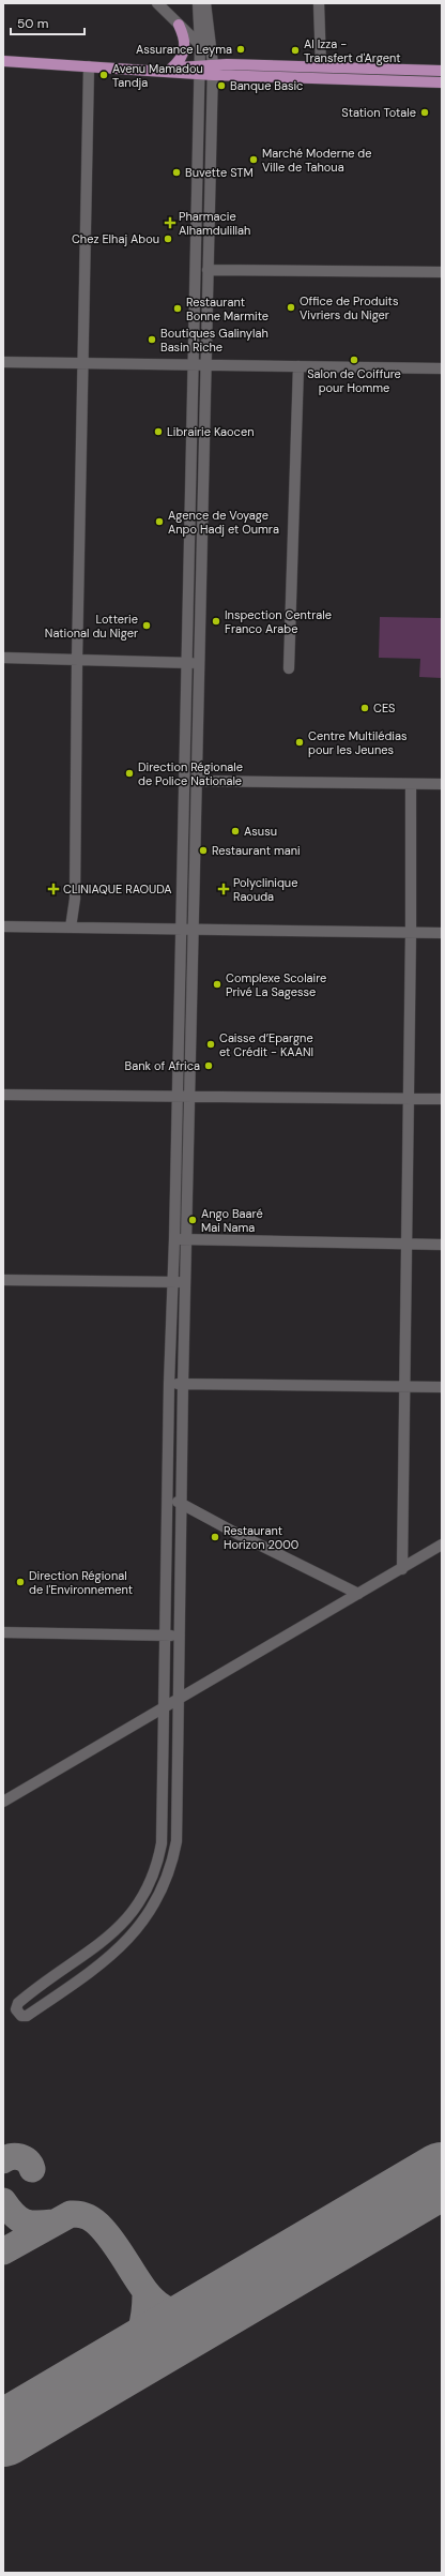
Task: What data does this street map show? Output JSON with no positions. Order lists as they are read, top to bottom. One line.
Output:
{"places":{"other":["Assurance Leyma","Al Izza - Transfert d'Argent","Avenu Mamadou Tandja","Banque Basic","Station Totale","Marché Moderne de Ville de Tahoua","Buvette STM","Chez Elhaj Abou","Office de Produits Vivriers du Niger","Restaurant Bonne Marmite","Boutiques Galinylah Basin Riche","Salon de Coiffure pour Homme","Librairie Kaocen","Agence de Voyage Anpo Hadj et Oumra","Inspection Centrale Franco Arabe","Lotterie National du Niger","CES","Centre Multilédias pour les Jeunes","Direction Régionale de Police Nationale","Asusu","Restaurant mani","Complexe Scolaire Privé La Sagesse","Caisse d’Epargne et Crédit - KAANI","Bank of Africa","Ango Baaré Mai Nama","Restaurant Horizon 2000","Direction Régional de l'Environnement"],"health":["Pharmacie Alhamdulillah","CLINIAQUE RAOUDA","Polyclinique Raouda"]},"scale_bar":"50 m"}
